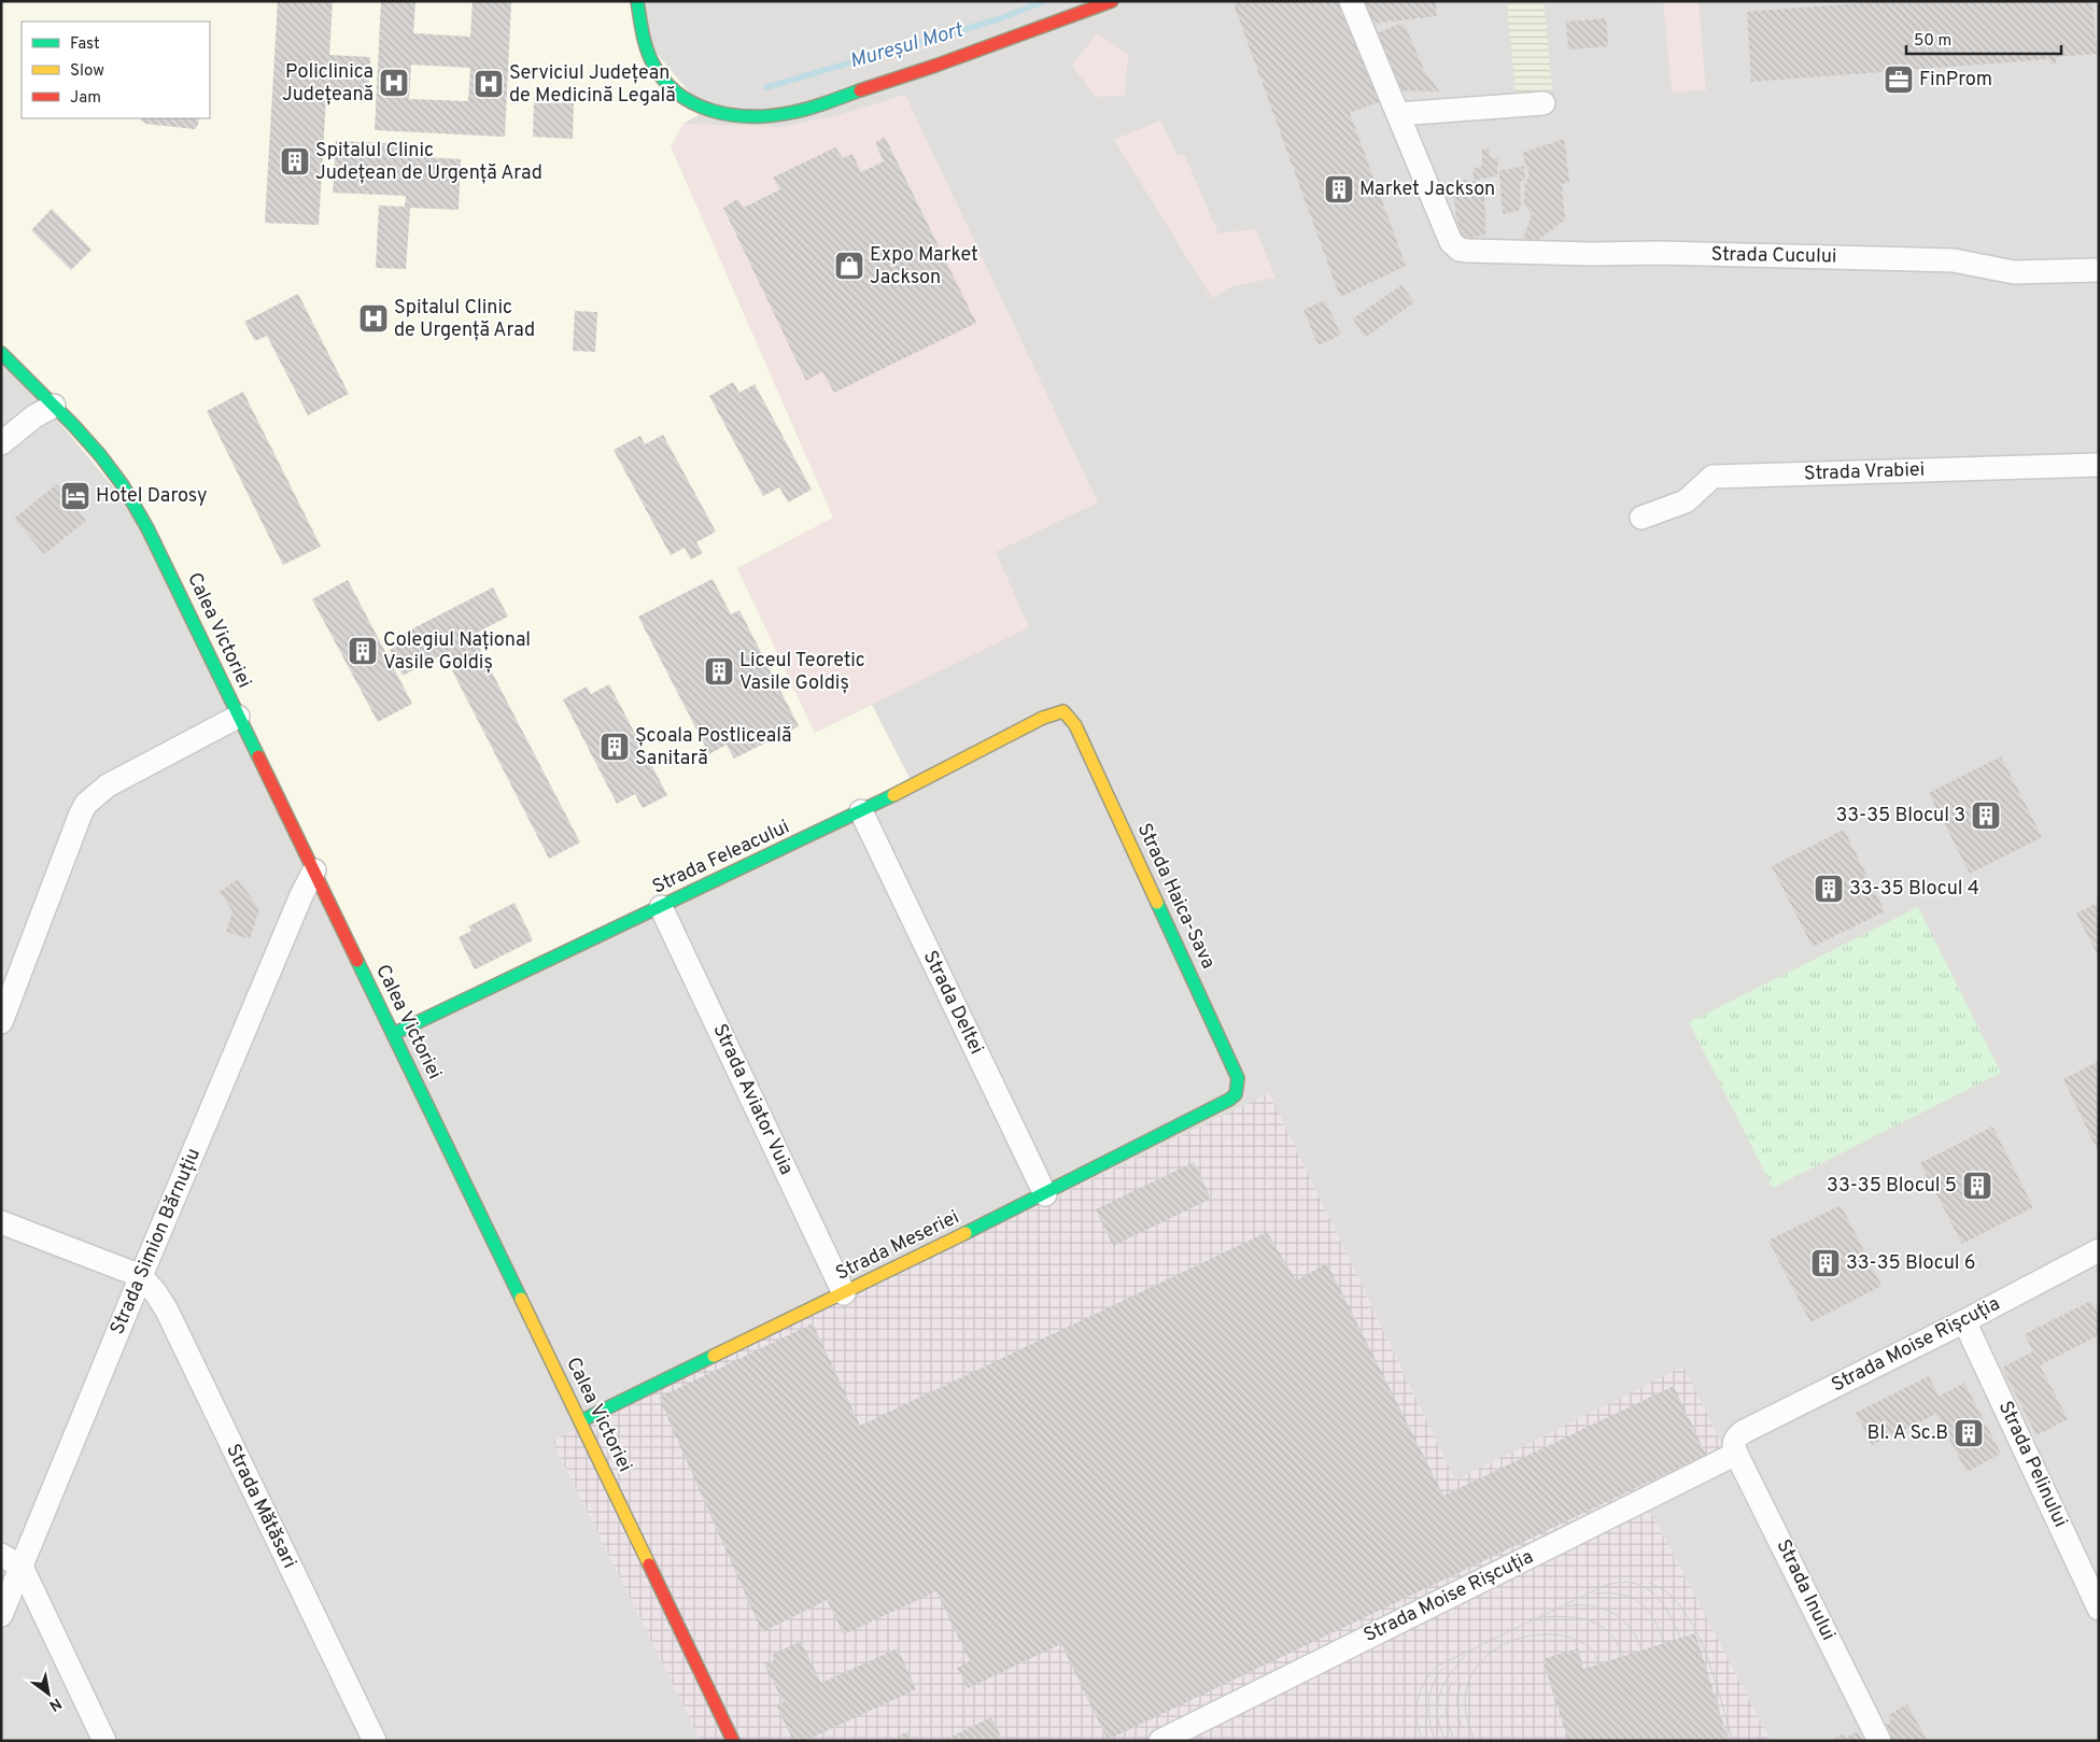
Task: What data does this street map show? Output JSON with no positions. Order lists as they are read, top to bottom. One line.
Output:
{"streets":{"street":["Strada Cucului","Strada Vrabiei","Calea Victoriei","Strada Feleacului","Strada Haica-Sava","Strada Deltei","Strada Aviator Vuia","Strada Simion Bărnuțiu","Strada Meseriei","Strada Moise Rișcuția","Strada Pelinului","Strada Mătăsari","Strada Inului"]},"crossings":[["Calea Victoriei","Strada Feleacului"],["Calea Victoriei","Strada Simion Bărnuțiu"],["Calea Victoriei","Strada Meseriei"],["Strada Feleacului","Strada Haica-Sava"],["Strada Feleacului","Strada Deltei"],["Strada Feleacului","Strada Aviator Vuia"],["Strada Haica-Sava","Strada Meseriei"],["Strada Deltei","Strada Meseriei"],["Strada Aviator Vuia","Strada Meseriei"],["Strada Simion Bărnuțiu","Strada Mătăsari"],["Strada Moise Rișcuția","Strada Pelinului"],["Strada Moise Rișcuția","Strada Inului"]],"water":["Mureșul Mort"],"places":{"office":["FinProm"],"hospital":["Policlinica Județeană","Serviciul Județean de Medicină Legală","Spitalul Clinic de Urgență Arad"],"building":["Spitalul Clinic Județean de Urgență Arad","Market Jackson","Colegiul Național Vasile Goldiș","Liceul Teoretic Vasile Goldiș","Școala Postliceală Sanitară","33-35 Blocul 3","33-35 Blocul 4","33-35 Blocul 5","33-35 Blocul 6","Bl. A Sc.B"],"shop":["Expo Market Jackson"],"hotel":["Hotel Darosy"]},"legend":["Fast","Slow","Jam"],"scale_bar":"50 m","north":"bottom right"}
